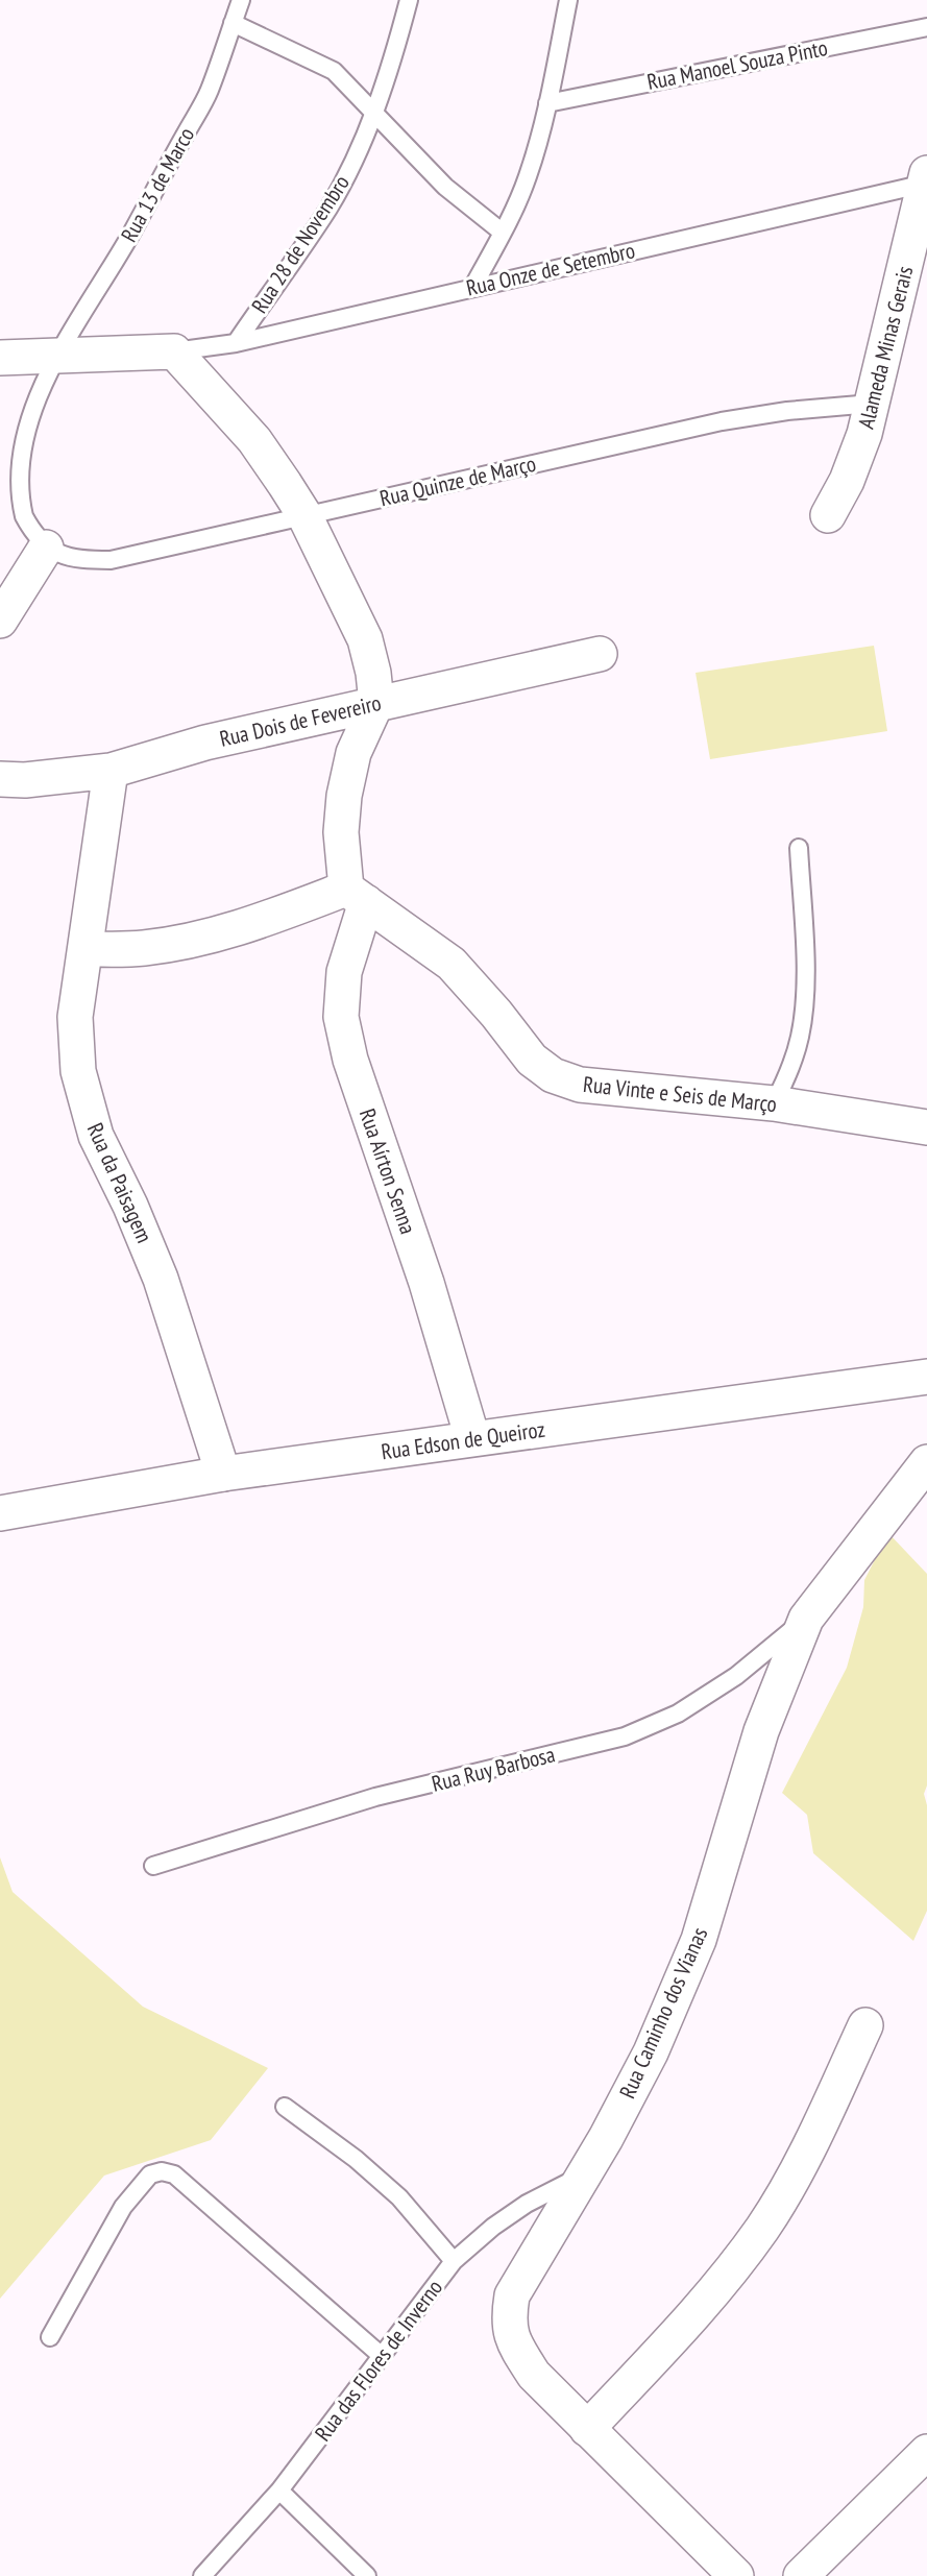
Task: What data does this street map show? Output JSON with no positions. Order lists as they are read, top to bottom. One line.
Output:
{"streets":{"street":["Alameda Minas Gerais","Rua Dois de Fevereiro","Rua Vinte e Seis de Março","Rua Aírton Senna","Rua da Paisagem","Rua Edson de Queiroz","Rua Caminho dos Vianas"],"lane":["Rua Manoel Souza Pinto","Rua 13 de Marco","Rua 28 de Novembro","Rua Onze de Setembro","Rua Quinze de Março","Rua Ruy Barbosa","Rua das Flores de Inverno"]},"crossings":[["Rua 13 de Marco","Rua Quinze de Março"],["Rua 28 de Novembro","Rua Onze de Setembro"],["Rua Onze de Setembro","Alameda Minas Gerais"],["Alameda Minas Gerais","Rua Quinze de Março"],["Rua Dois de Fevereiro","Rua da Paisagem"],["Rua Vinte e Seis de Março","Rua Aírton Senna"],["Rua Aírton Senna","Rua Edson de Queiroz"],["Rua da Paisagem","Rua Edson de Queiroz"],["Rua Ruy Barbosa","Rua Caminho dos Vianas"],["Rua Caminho dos Vianas","Rua das Flores de Inverno"]]}
